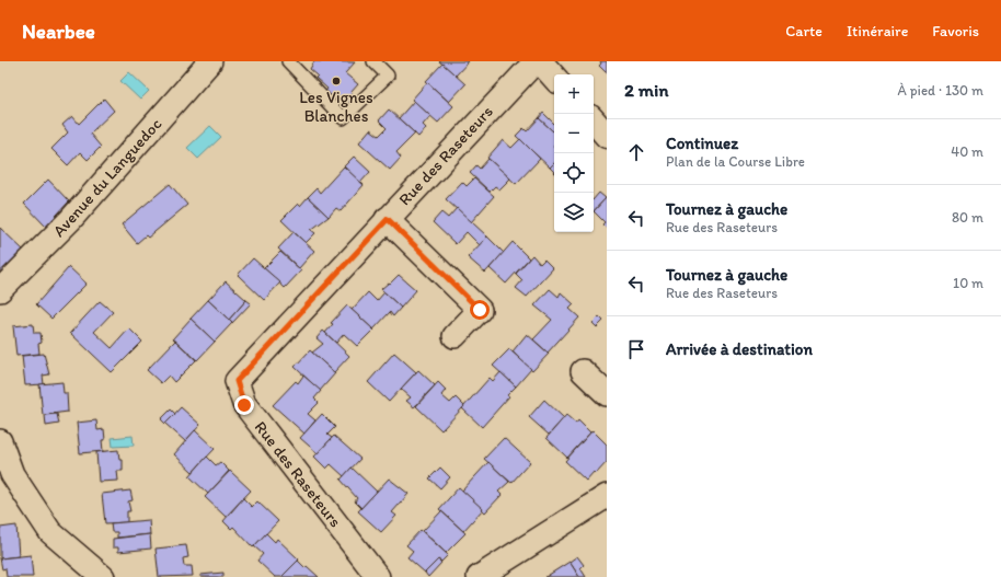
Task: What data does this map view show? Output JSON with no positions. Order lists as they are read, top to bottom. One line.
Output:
{"streets":{"street":["Rue des Raseteurs","Avenue du Languedoc"]},"places":["Les Vignes Blanches"],"page":{"header":"Nearbee","nav":["Carte","Itinéraire","Favoris"],"heading":["2 min","À pied · 130 m"],"map_buttons":["+","−"],"list":[["Continuez","Plan de la Course Libre","40 m"],["Tournez à gauche","Rue des Raseteurs","80 m"],["Tournez à gauche","Rue des Raseteurs","10 m"],"Arrivée à destination"]}}
